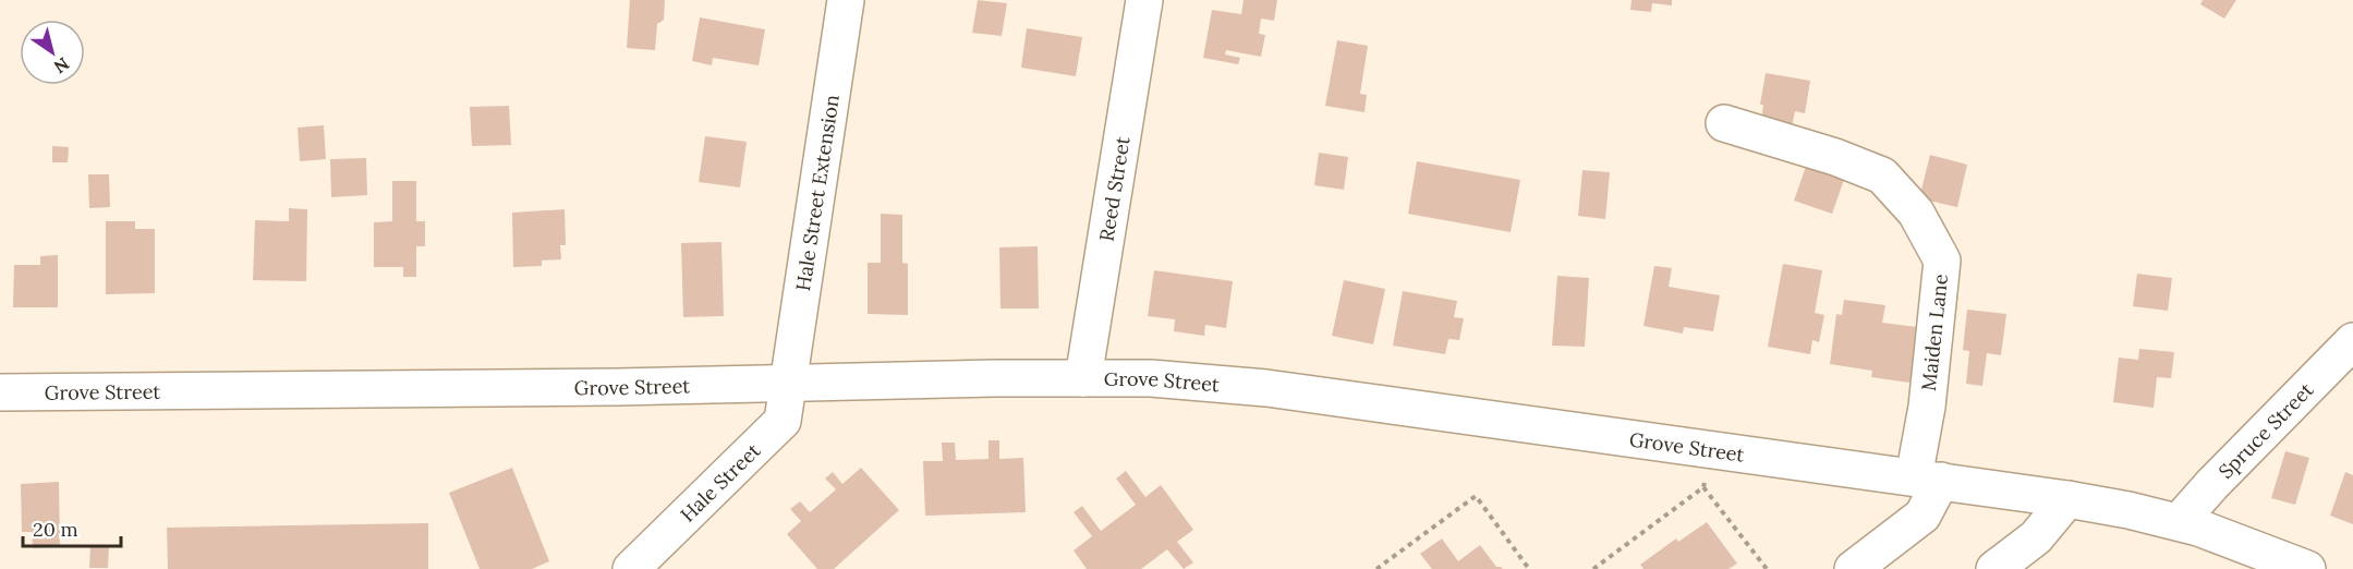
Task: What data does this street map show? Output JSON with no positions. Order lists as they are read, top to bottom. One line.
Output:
{"streets":{"main road":["Reed Street","Hale Street Extension","Maiden Lane","Grove Street","Spruce Street","Hale Street"]},"crossings":[["Reed Street","Grove Street"],["Hale Street Extension","Grove Street"],["Hale Street Extension","Hale Street"],["Maiden Lane","Grove Street"],["Grove Street","Spruce Street"],["Grove Street","Hale Street"]],"scale_bar":"20 m","north":"bottom right"}
